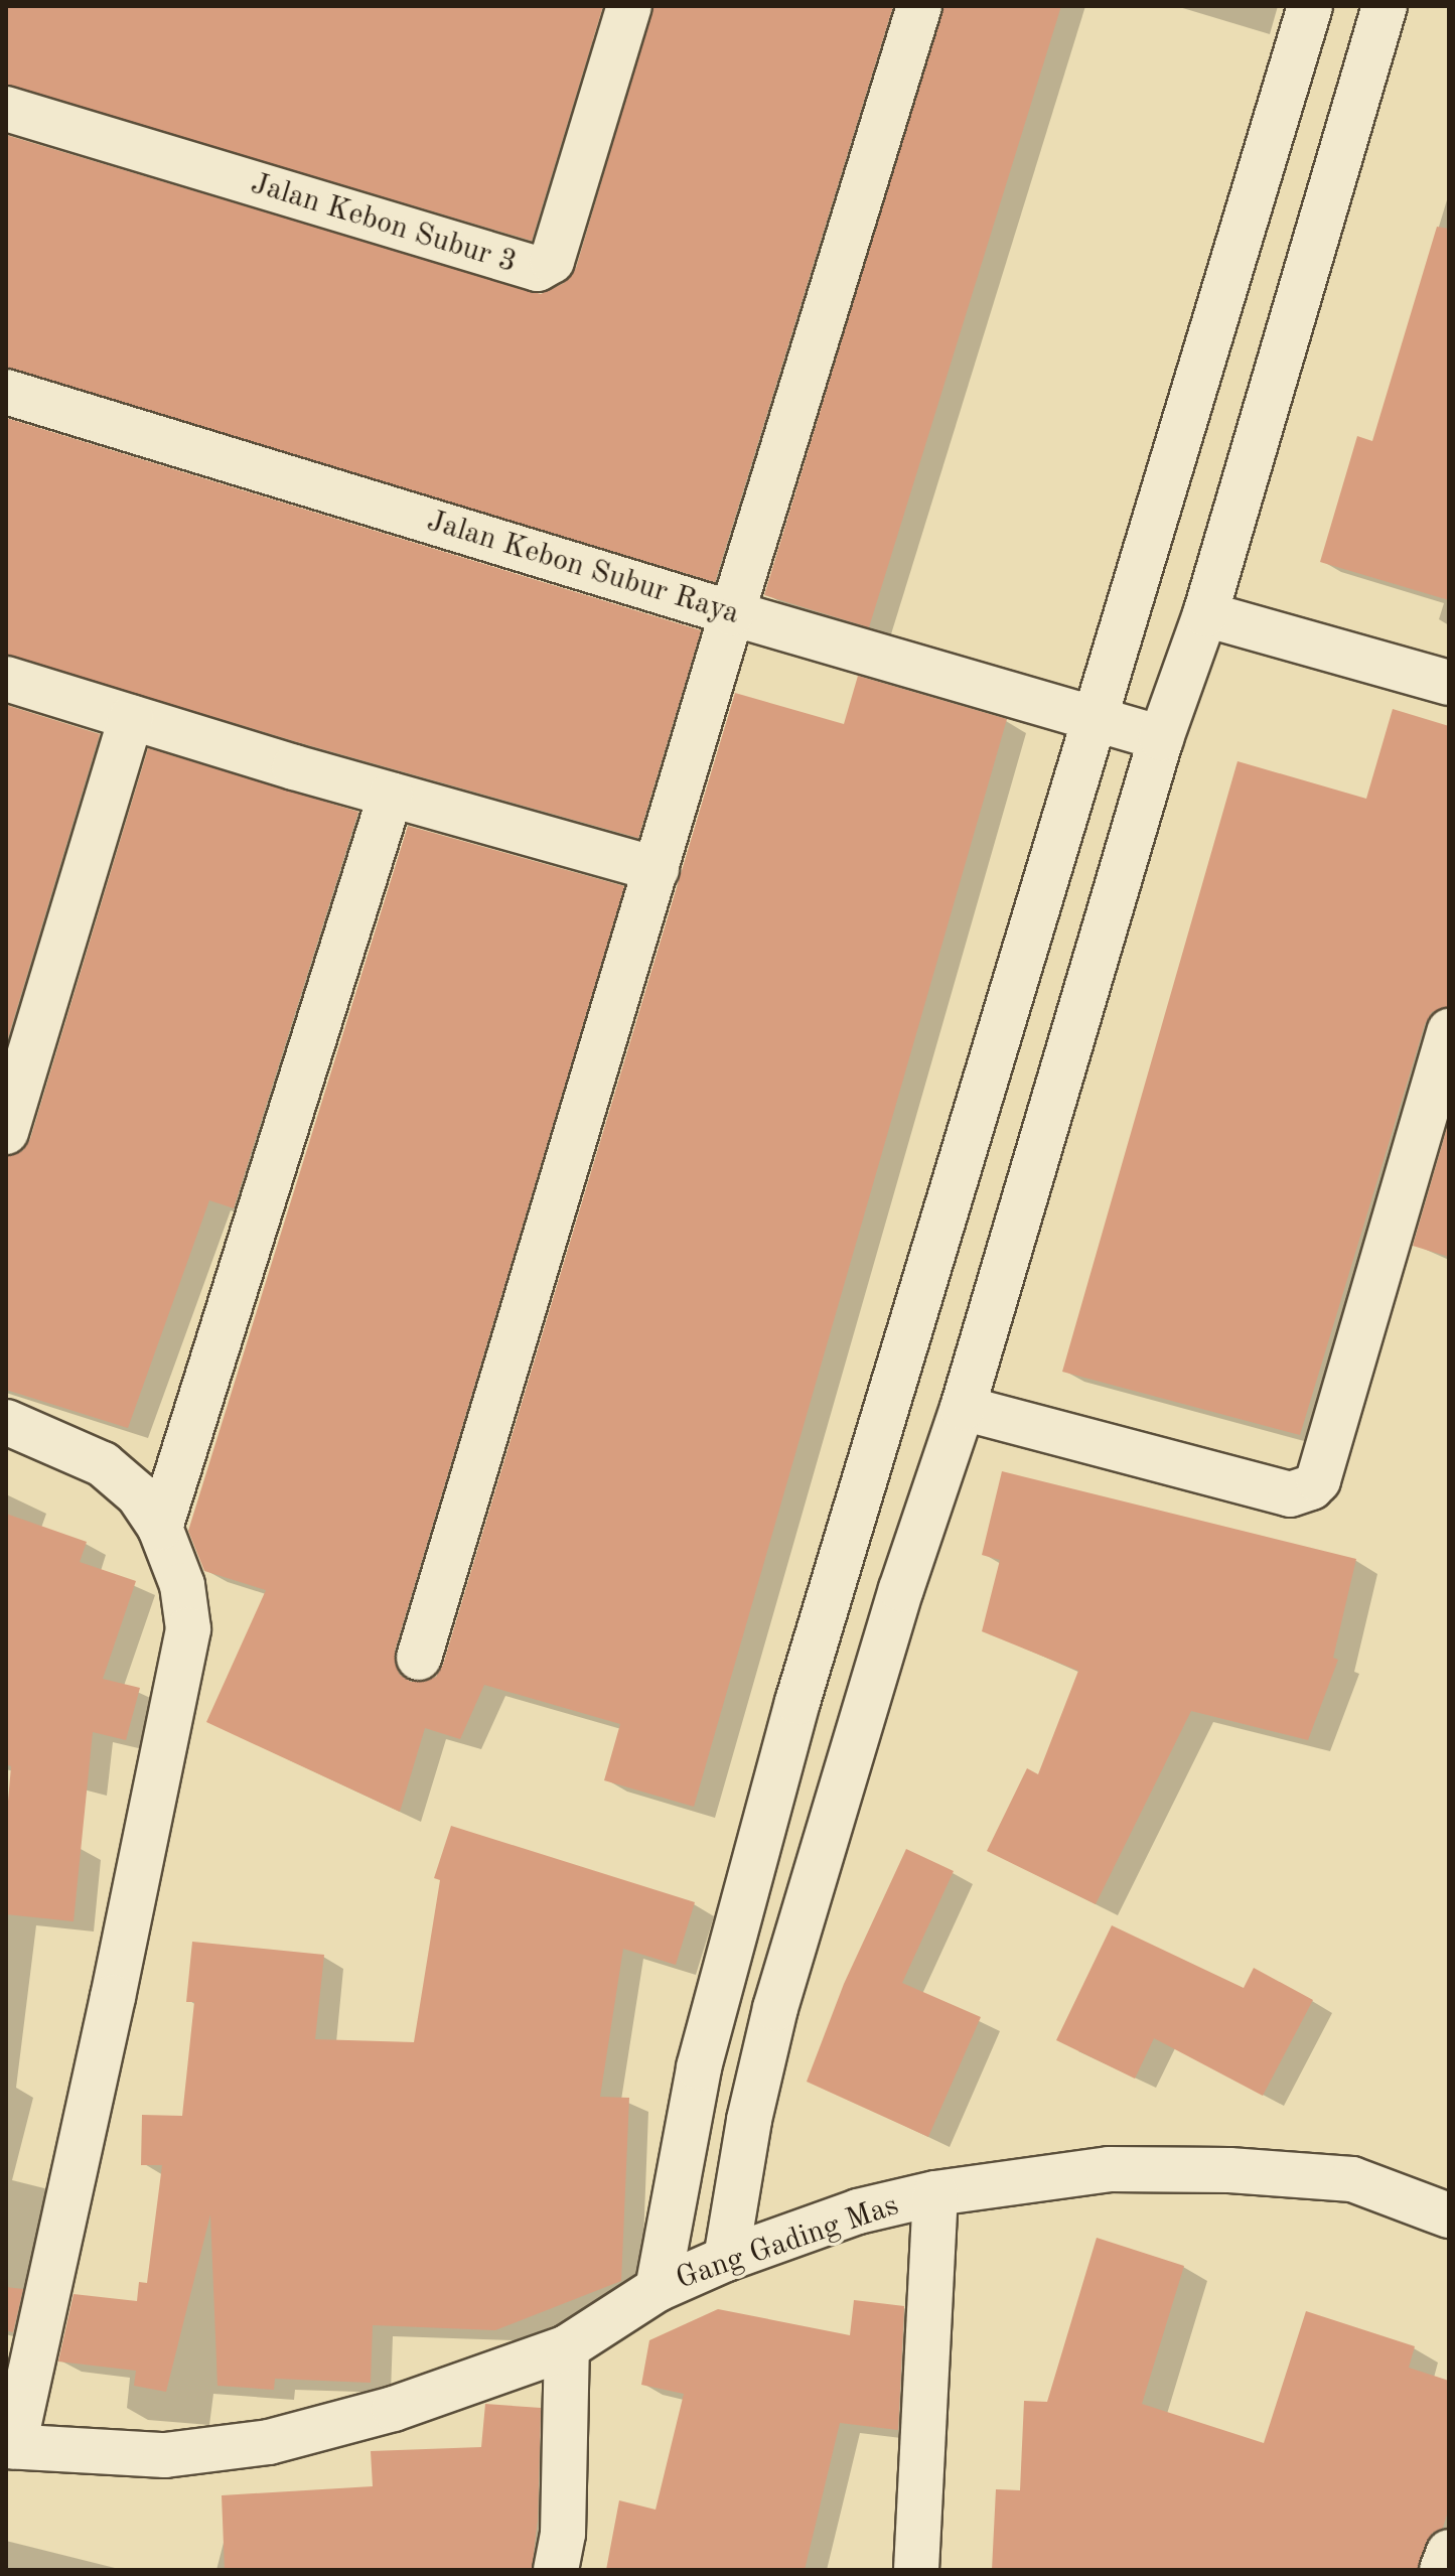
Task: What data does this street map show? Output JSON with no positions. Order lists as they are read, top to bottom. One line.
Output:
{"streets":{"street":["Jalan Kebon Subur 3","Jalan Kebon Subur Raya","Gang Gading Mas"]}}
